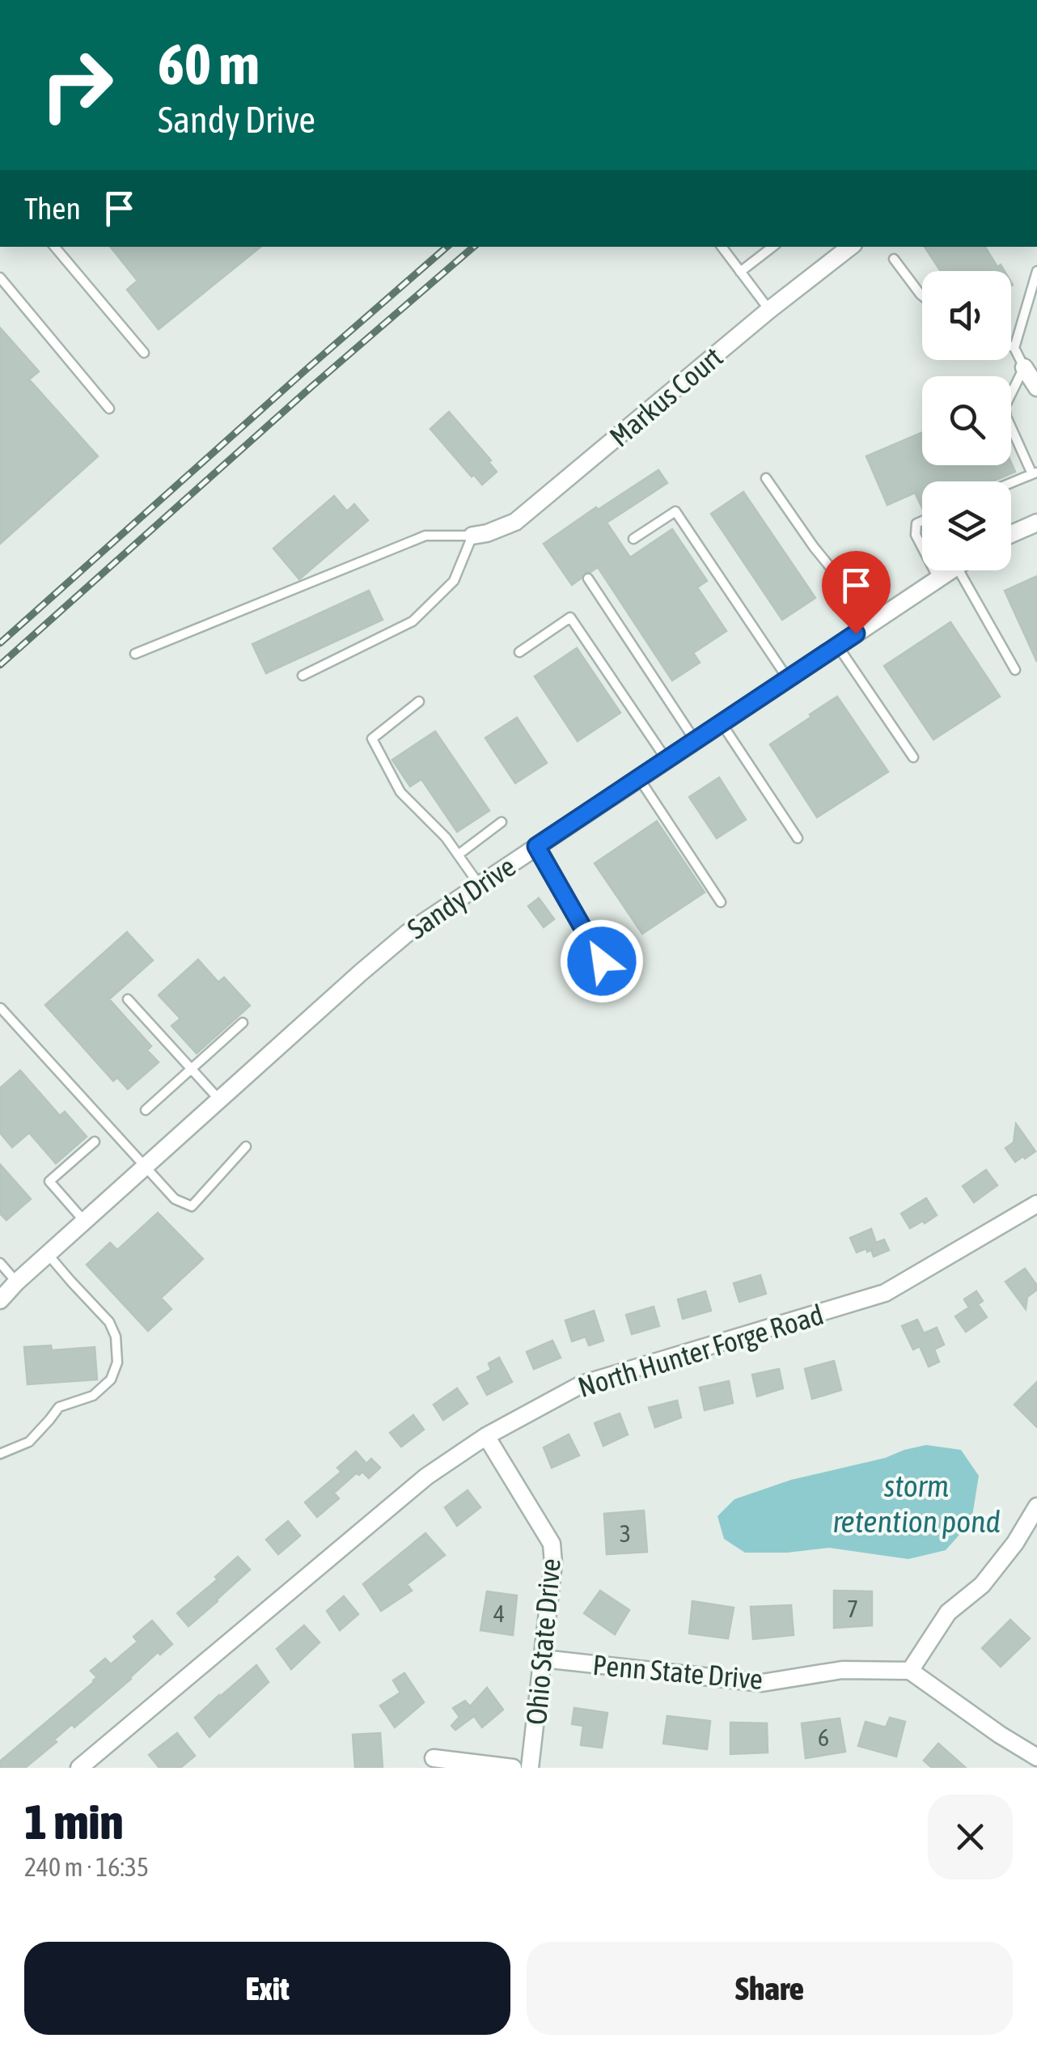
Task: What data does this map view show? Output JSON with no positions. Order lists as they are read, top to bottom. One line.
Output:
{"streets":{"street":["Markus Court","Sandy Drive","North Hunter Forge Road","Ohio State Drive","Penn State Drive"]},"crossings":[["North Hunter Forge Road","Ohio State Drive"],["Ohio State Drive","Penn State Drive"]],"water":["storm retention pond"],"house_numbers":["3","7","4","6"],"page":{"turn":["60 m","Sandy Drive"],"then":"Then","heading":["1 min","240 m · 16:35"],"buttons":["Exit","Share"]}}
